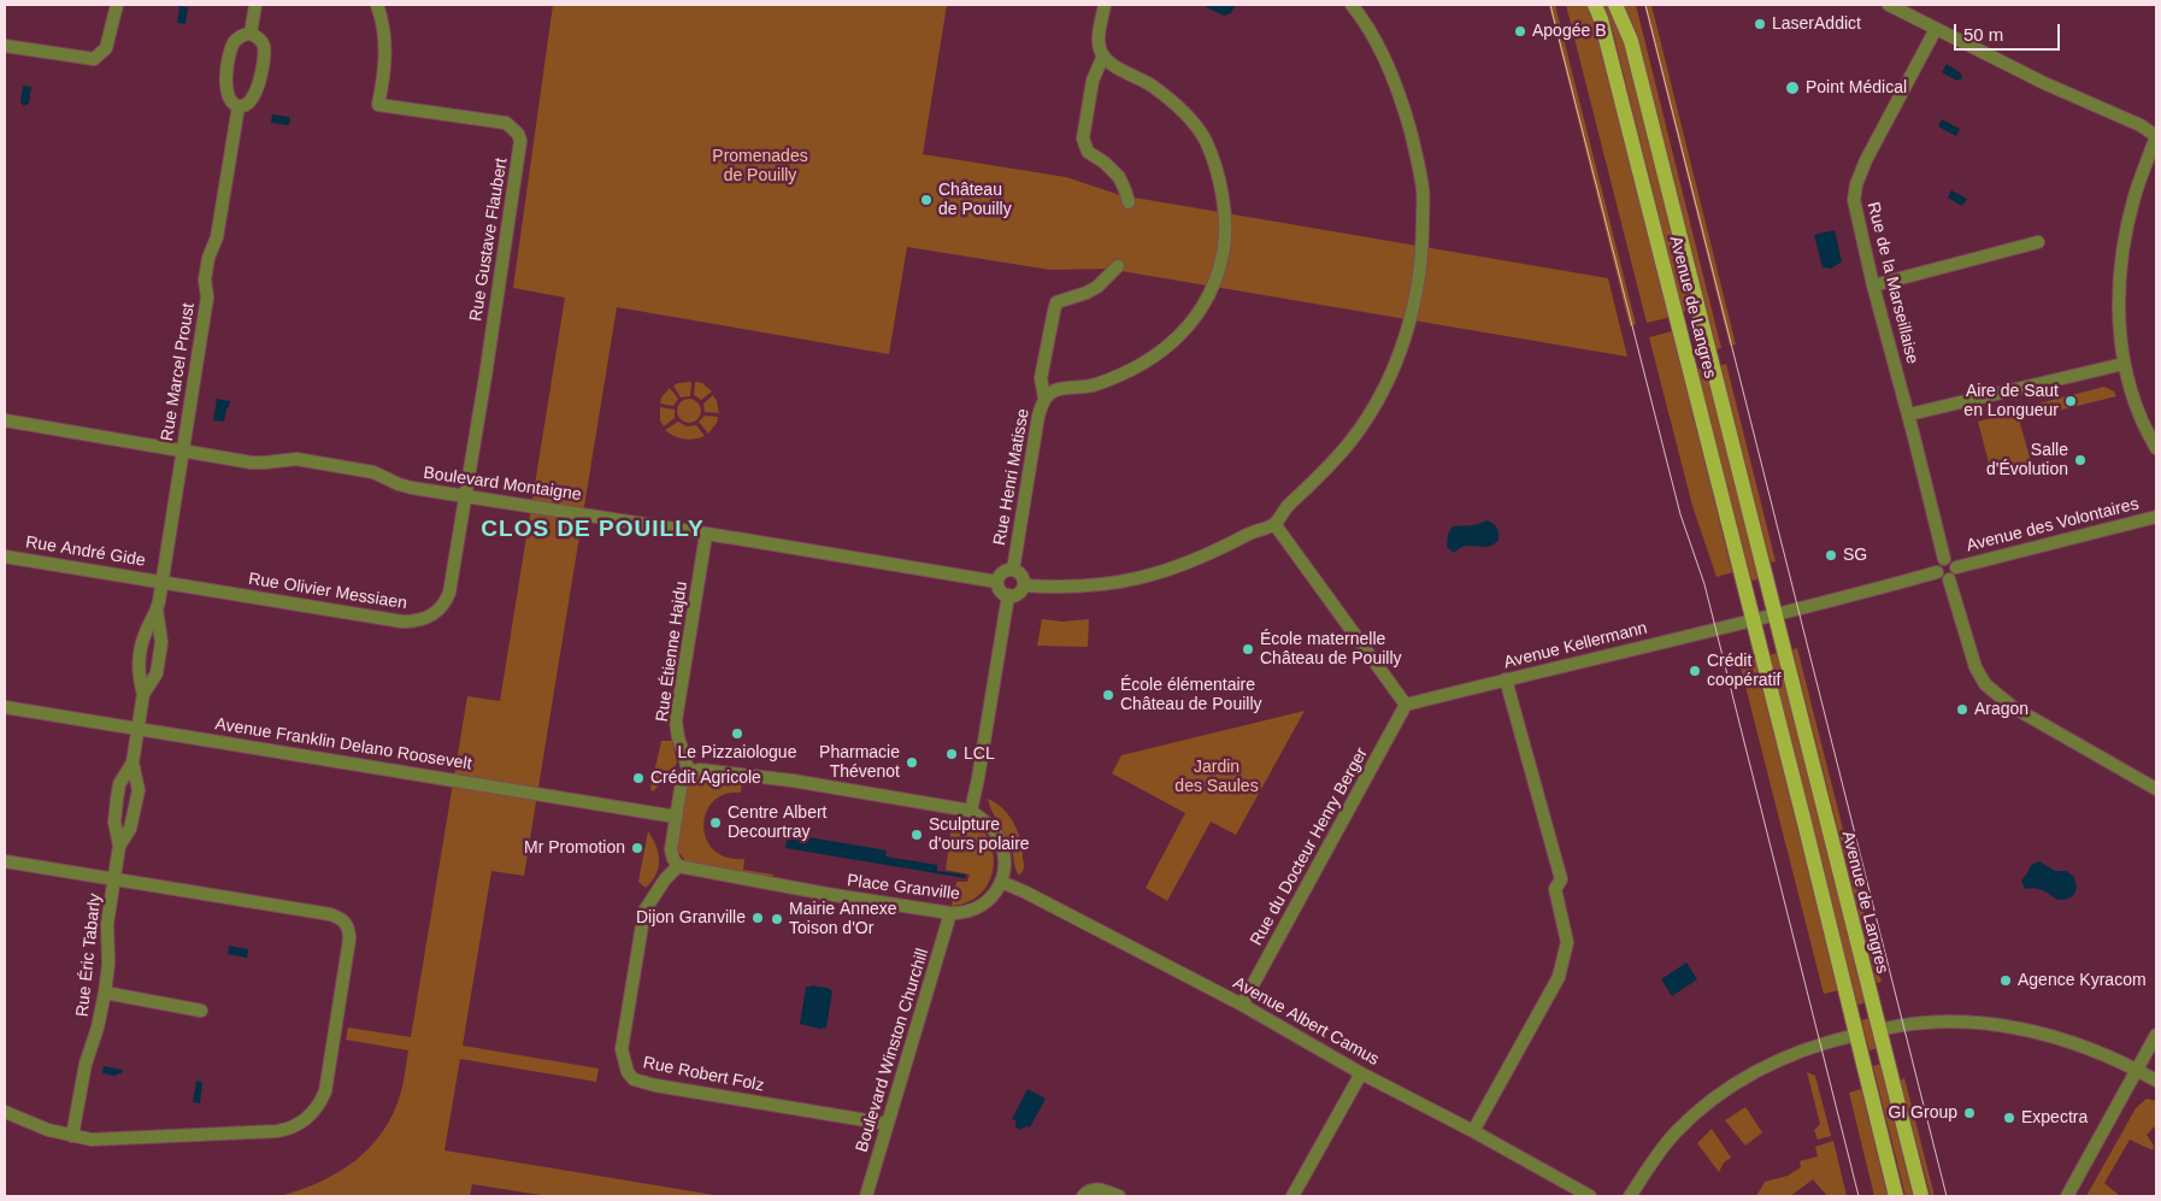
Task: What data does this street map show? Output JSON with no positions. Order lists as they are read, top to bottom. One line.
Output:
{"streets":{"main road":["Avenue de Langres"],"street":["Rue Gustave Flaubert","Rue de la Marseillaise","Rue Marcel Proust","Rue Henri Matisse","Boulevard Montaigne","Avenue des Volontaires","Rue André Gide","Rue Olivier Messiaen","Avenue Kellermann","Rue Étienne Hajdu","Avenue Franklin Delano Roosevelt","Rue du Docteur Henry Berger","Place Granville","Rue Éric Tabarly","Avenue Albert Camus","Boulevard Winston Churchill","Rue Robert Folz"]},"crossings":[["Rue Gustave Flaubert","Boulevard Montaigne"],["Rue Gustave Flaubert","Rue Olivier Messiaen"],["Rue de la Marseillaise","Avenue des Volontaires"],["Avenue de Langres","Avenue Kellermann"],["Rue Marcel Proust","Boulevard Montaigne"],["Rue Marcel Proust","Rue André Gide"],["Rue Marcel Proust","Rue Olivier Messiaen"],["Rue Marcel Proust","Avenue Franklin Delano Roosevelt"],["Rue Marcel Proust","Rue Éric Tabarly"],["Rue Henri Matisse","Boulevard Montaigne"],["Boulevard Montaigne","Rue Olivier Messiaen"],["Boulevard Montaigne","Rue Étienne Hajdu"],["Rue André Gide","Rue Olivier Messiaen"],["Avenue Kellermann","Rue du Docteur Henry Berger"],["Avenue Franklin Delano Roosevelt","Rue Éric Tabarly"],["Rue du Docteur Henry Berger","Avenue Albert Camus"],["Place Granville","Avenue Albert Camus"],["Place Granville","Boulevard Winston Churchill"],["Place Granville","Rue Robert Folz"],["Boulevard Winston Churchill","Rue Robert Folz"]],"districts":["CLOS DE POUILLY"],"parks":["Promenades de Pouilly","Jardin des Saules"],"places":["LaserAddict","Apogée B","Point Médical","Château de Pouilly","Aire de Saut en Longueur","Salle d'Évolution","SG","École maternelle Château de Pouilly","Crédit coopératif","École élémentaire Château de Pouilly","Aragon","Le Pizzaiologue","LCL","Pharmacie Thévenot","Crédit Agricole","Centre Albert Decourtray","Sculpture d'ours polaire","Mr Promotion","Dijon Granville","Mairie Annexe Toison d'Or","Agence Kyracom","GI Group","Expectra"],"scale_bar":"50 m"}
